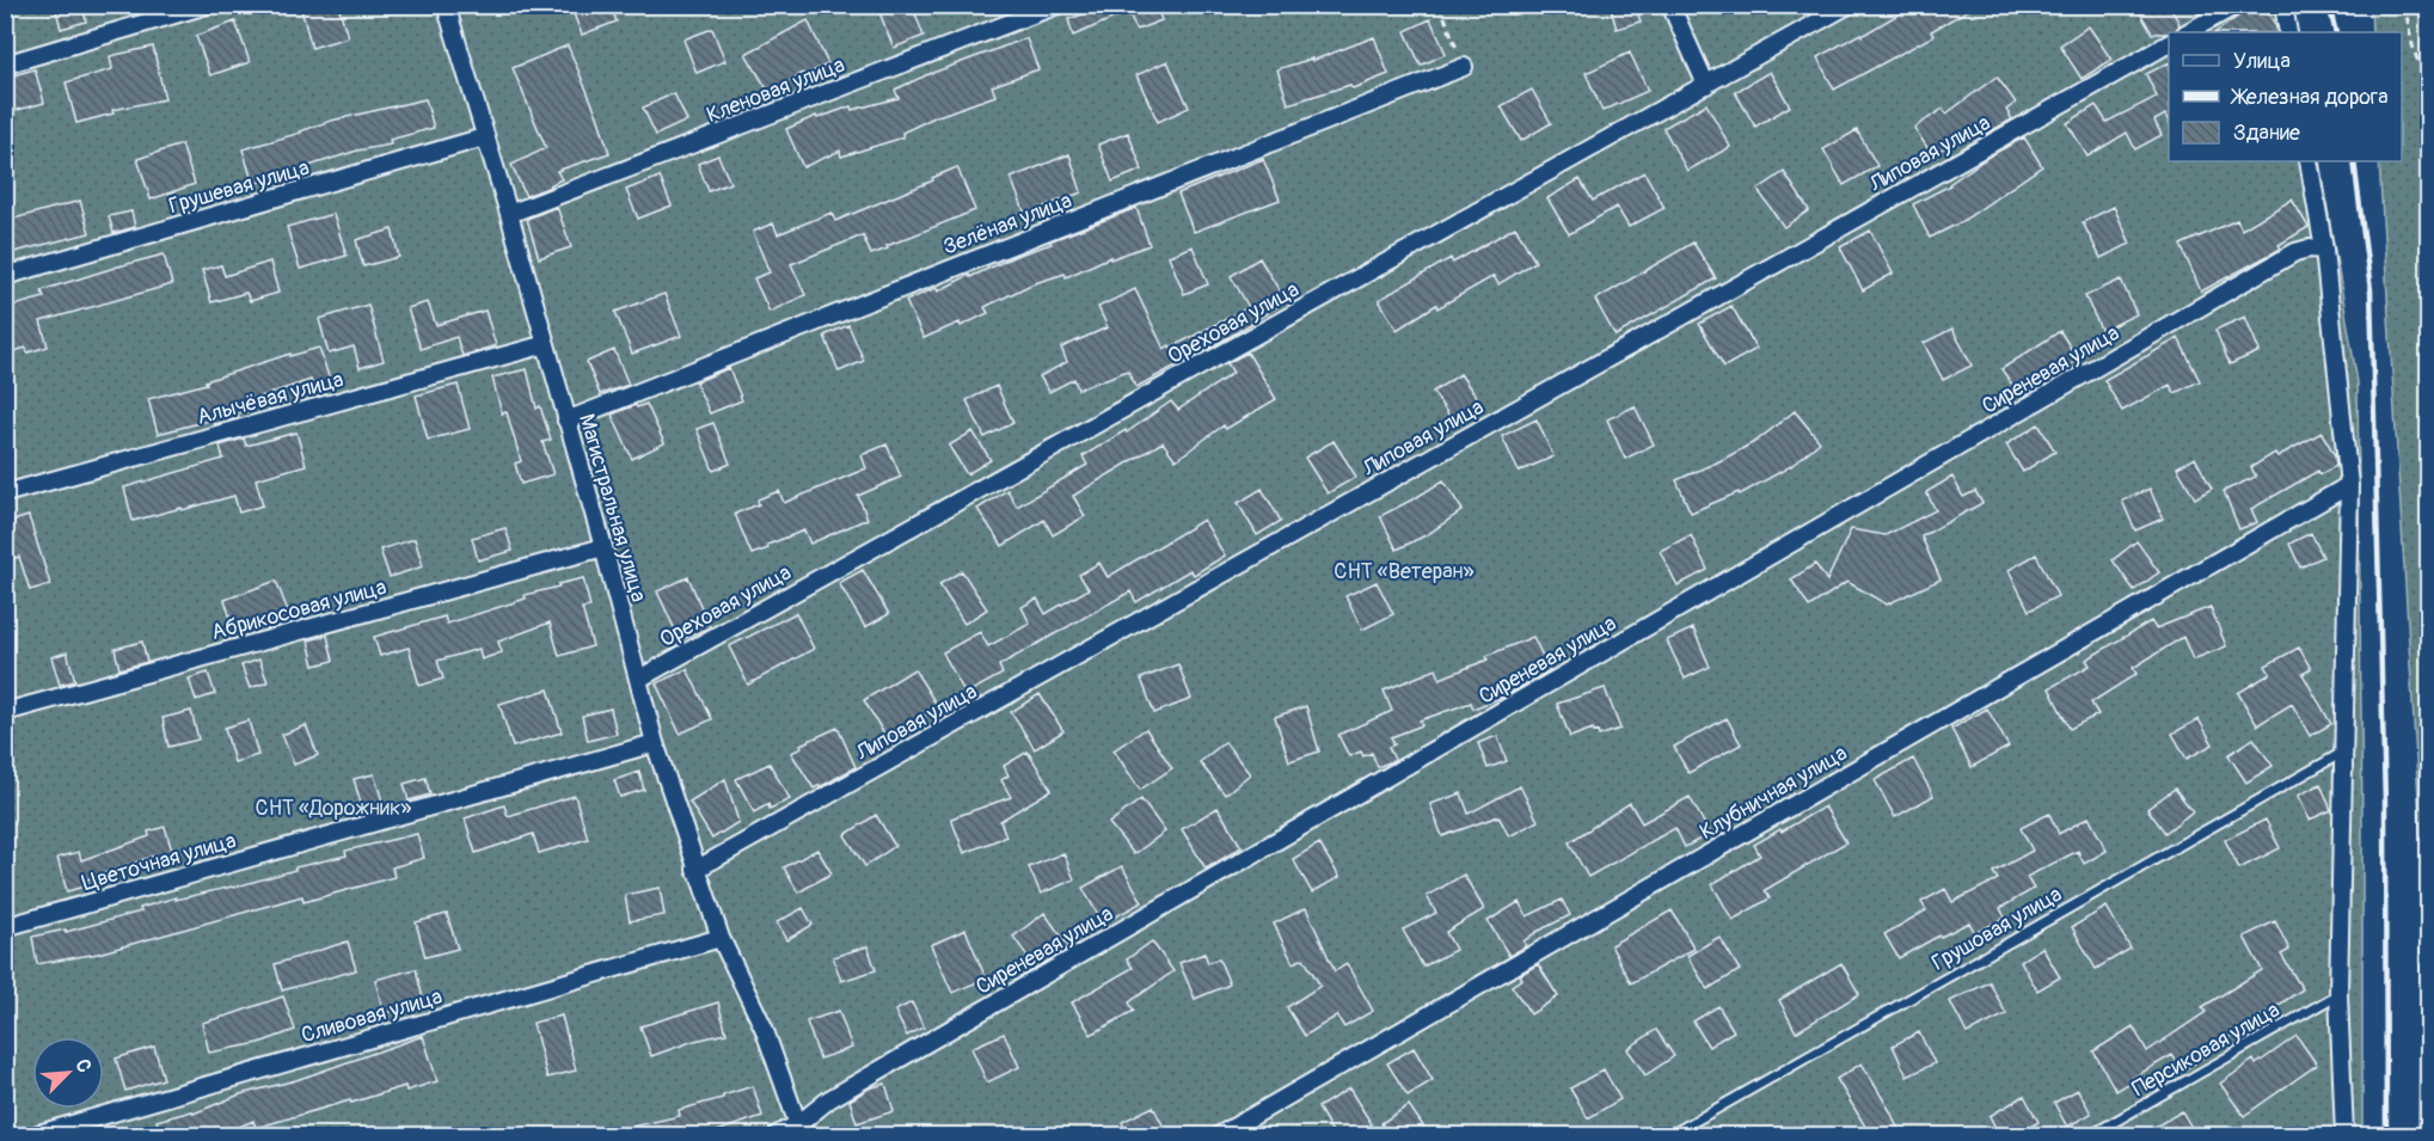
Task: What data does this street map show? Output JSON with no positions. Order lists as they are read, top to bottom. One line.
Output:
{"streets":{"street":["Кленовая улица","Липовая улица","Грушевая улица","Зелёная улица","Ореховая улица","Сиреневая улица","Алычёвая улица","Магистральная улица","Абрикосовая улица","Клубничная улица","Цветочная улица","Сливовая улица"],"lane":["Грушовая улица","Персиковая улица"]},"crossings":[["Кленовая улица","Магистральная улица"],["Липовая улица","Магистральная улица"],["Грушевая улица","Магистральная улица"],["Зелёная улица","Магистральная улица"],["Ореховая улица","Магистральная улица"],["Сиреневая улица","Магистральная улица"],["Алычёвая улица","Магистральная улица"],["Магистральная улица","Абрикосовая улица"],["Магистральная улица","Цветочная улица"],["Магистральная улица","Сливовая улица"]],"parks":["СНТ «Ветеран»","СНТ «Дорожник»"],"legend":["Улица","Железная дорога","Здание"],"north":"top right"}
